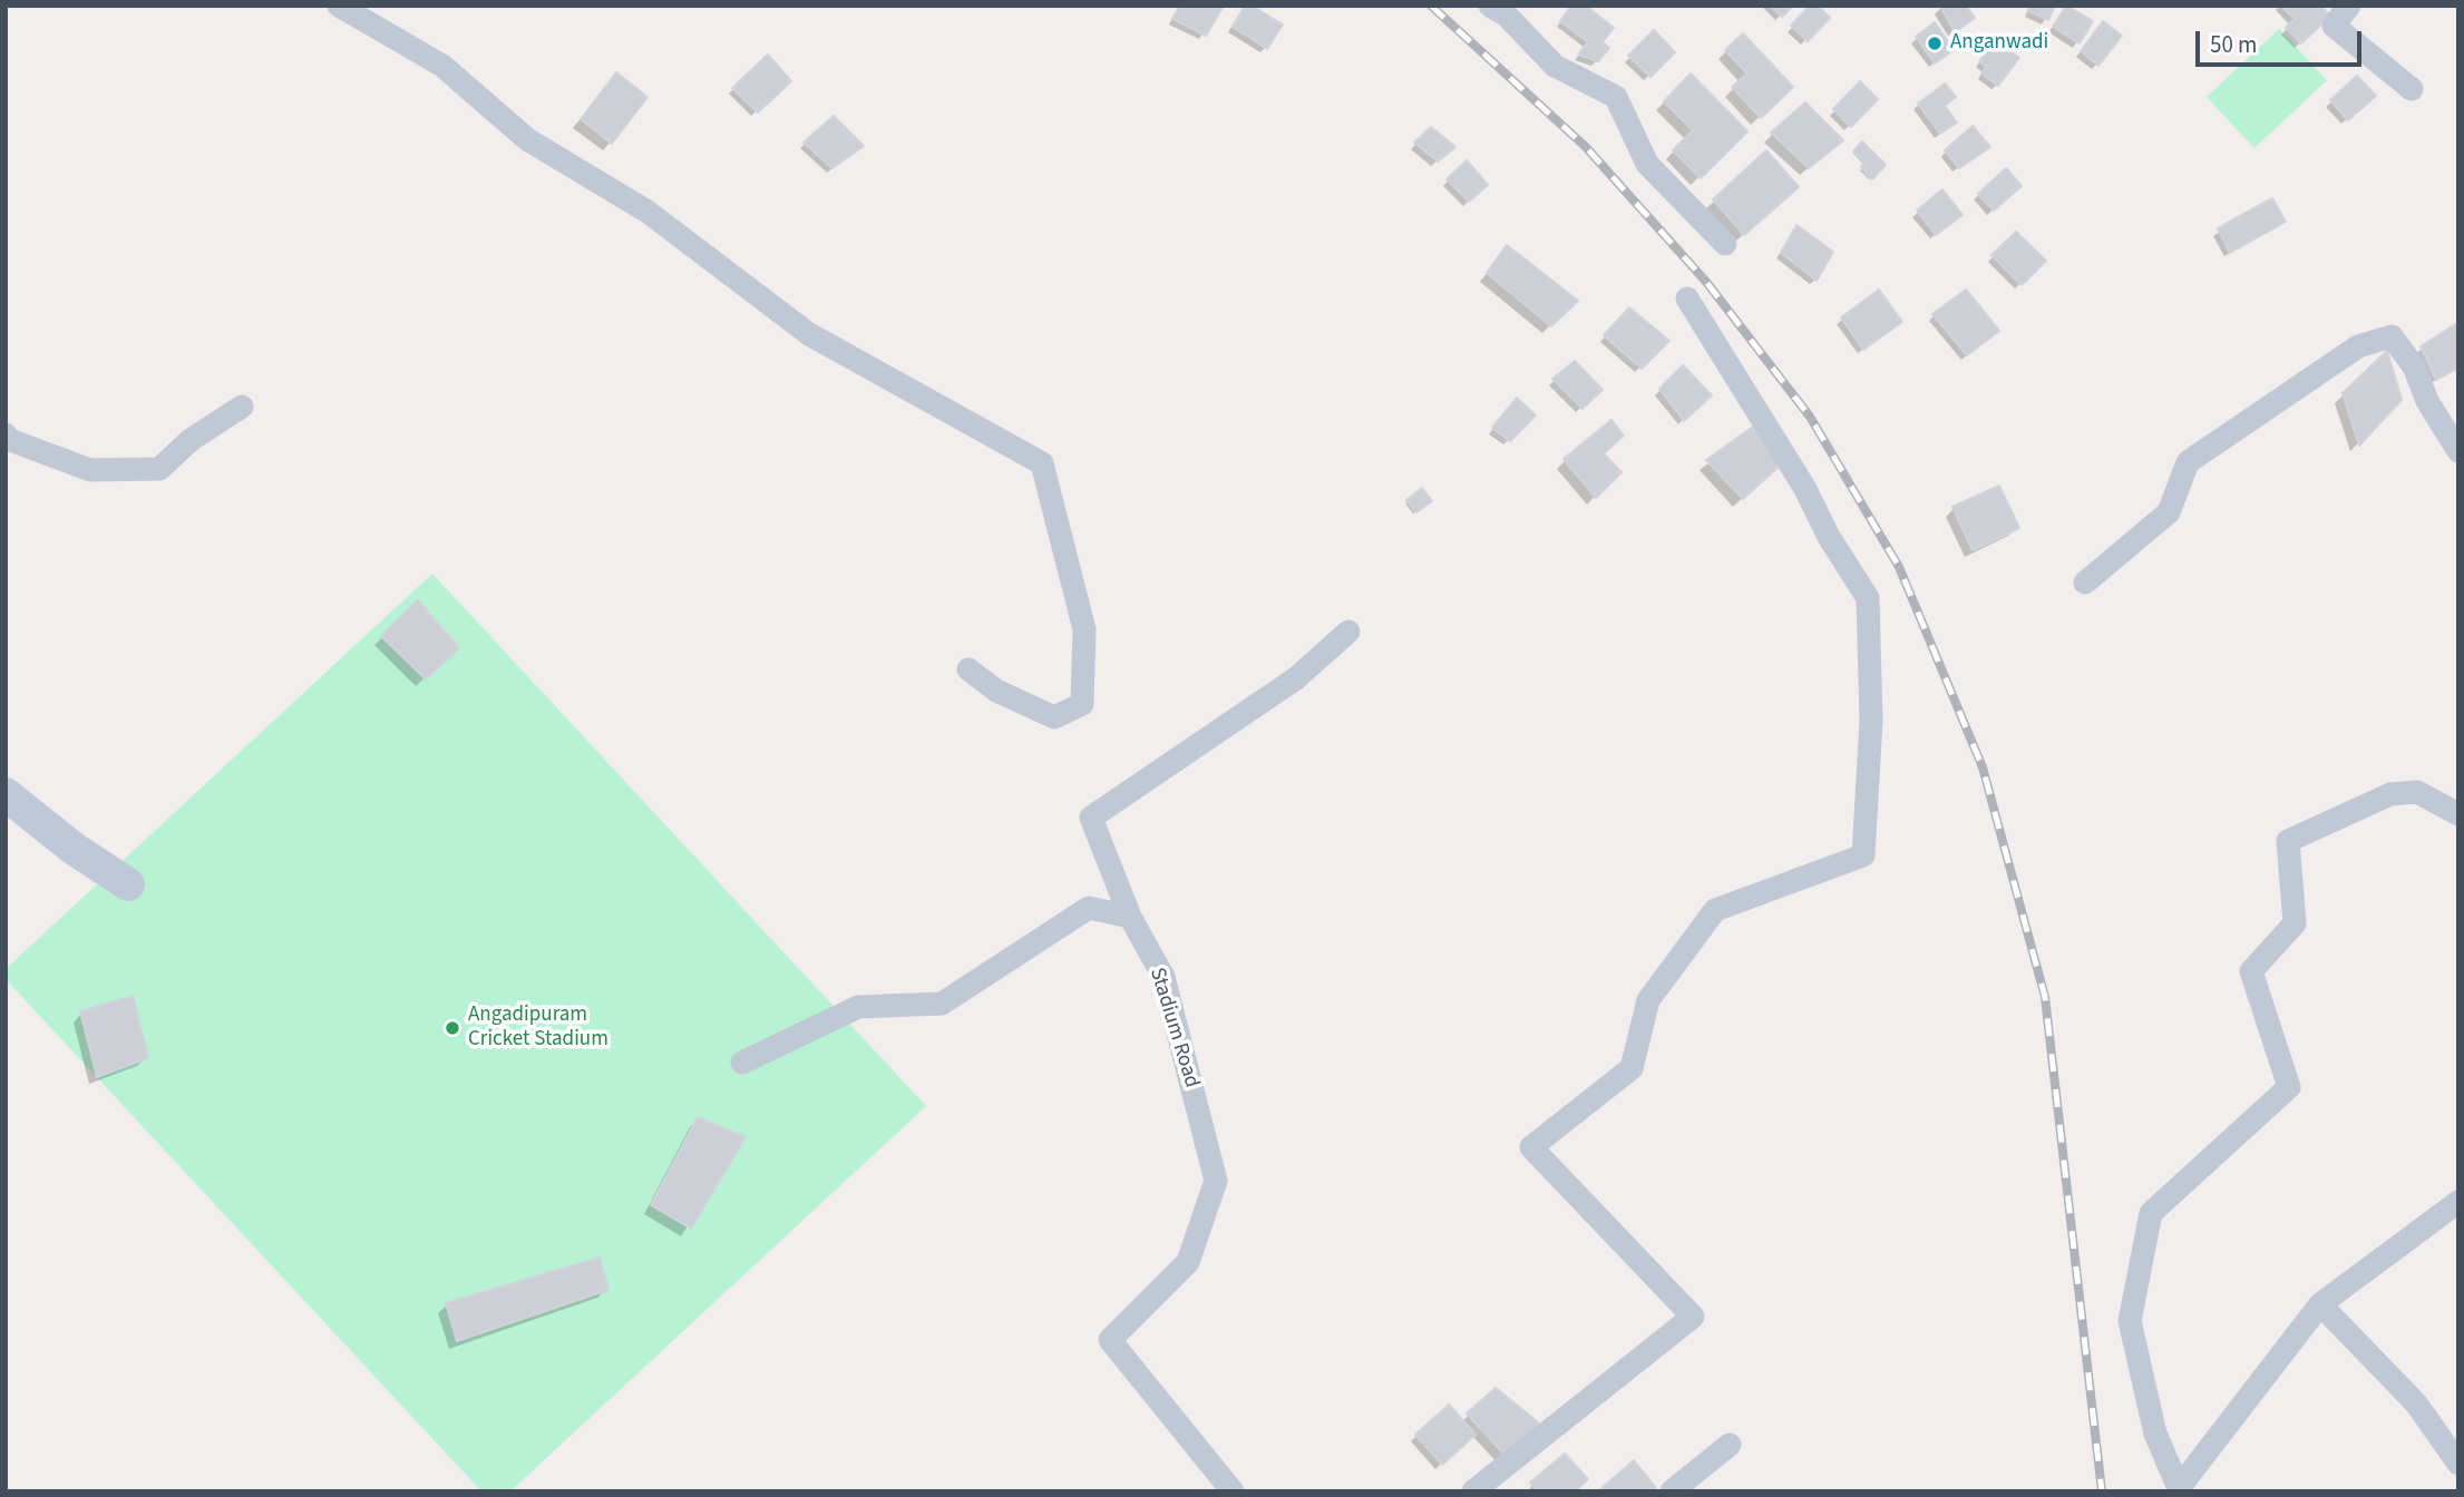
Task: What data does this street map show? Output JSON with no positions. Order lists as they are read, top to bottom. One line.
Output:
{"streets":{"street":["Stadium Road"]},"places":["Anganwadi","Angadipuram Cricket Stadium"],"scale_bar":"50 m"}
